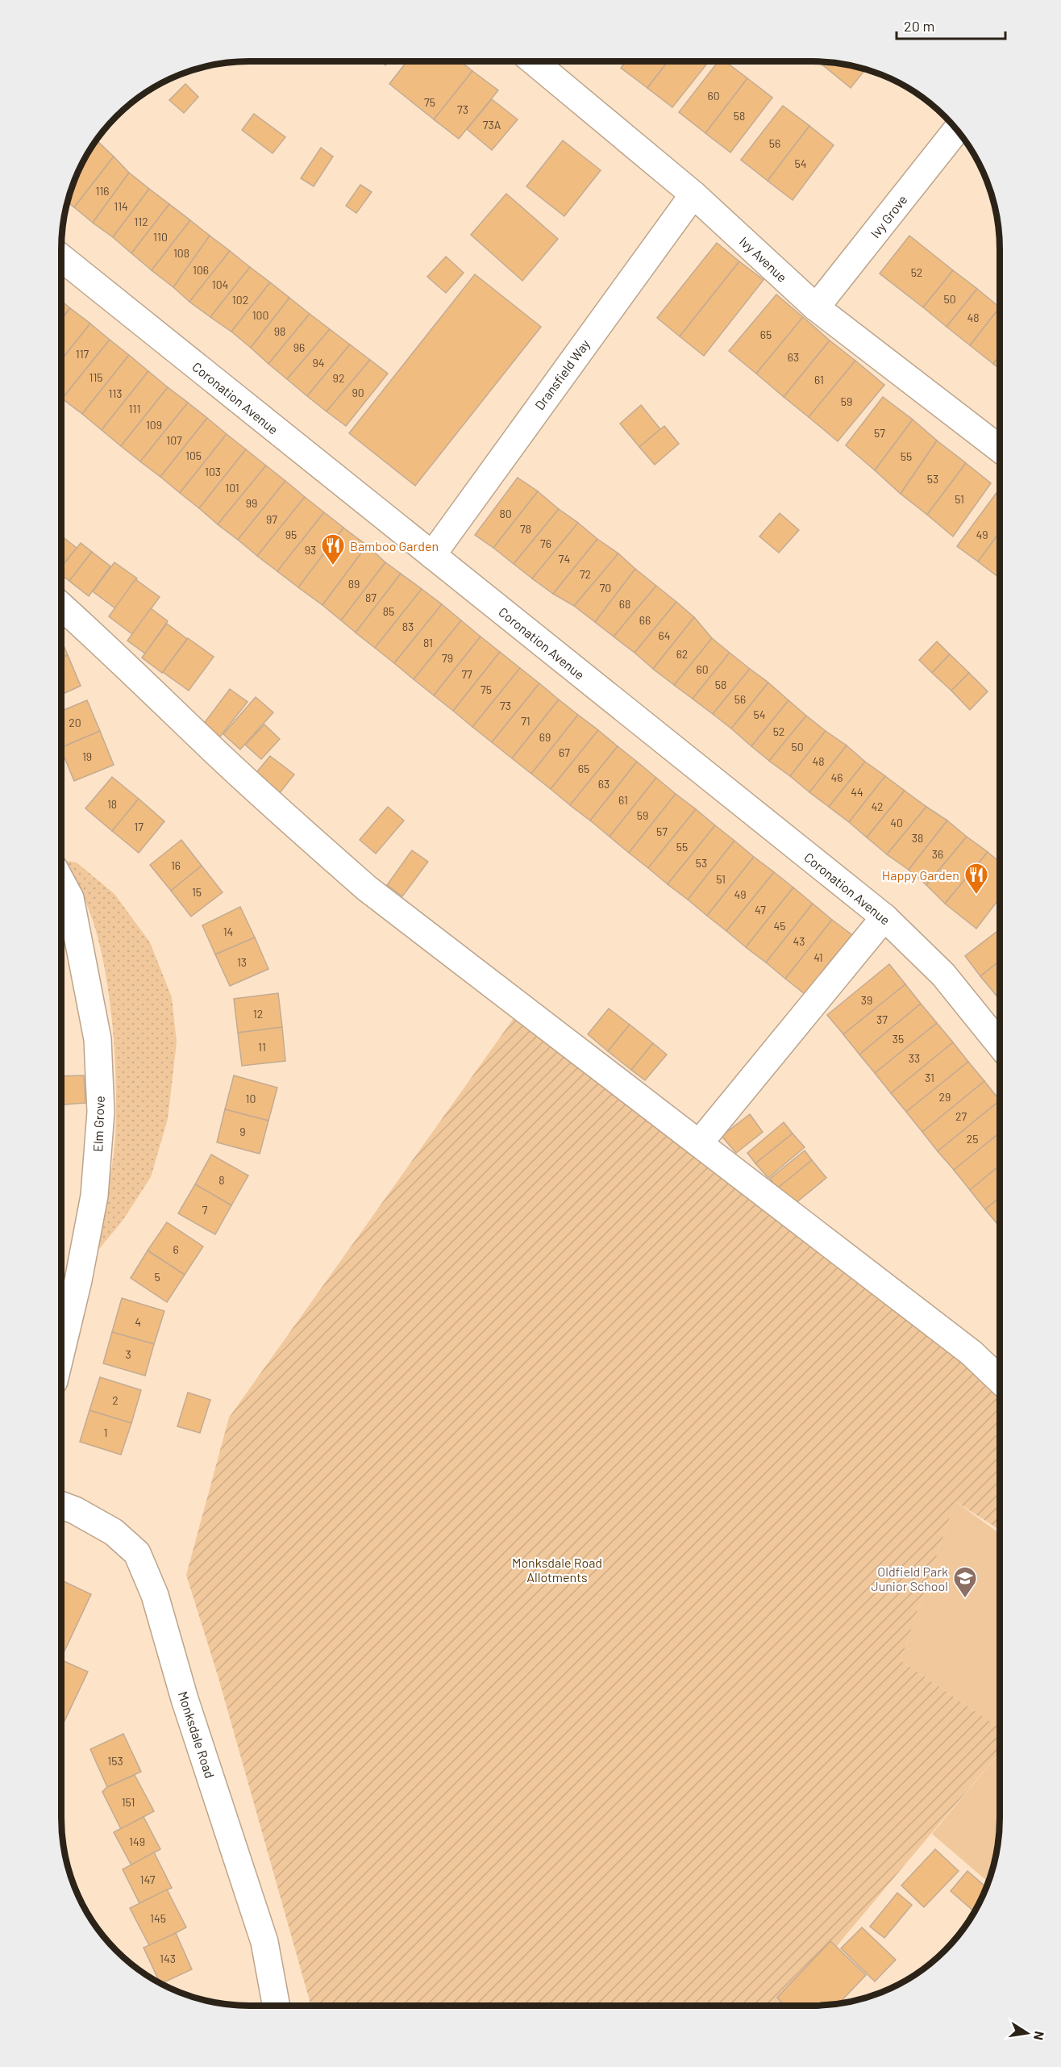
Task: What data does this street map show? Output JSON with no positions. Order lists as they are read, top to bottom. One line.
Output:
{"streets":{"street":["Ivy Grove","Ivy Avenue","Dransfield Way","Coronation Avenue","Elm Grove","Monksdale Road"]},"crossings":[["Ivy Grove","Ivy Avenue"],["Ivy Avenue","Dransfield Way"],["Dransfield Way","Coronation Avenue"]],"parks":["Monksdale Road Allotments"],"places":{"restaurant":["Bamboo Garden","Happy Garden"],"school or university":["Oldfield Park Junior School"]},"house_numbers":["60","75","73","58","73A","56","54","116","114","112","110","108","106","52","104","50","102","100","48","98","65","96","117","63","94","115","92","61","90","113","59","111","109","57","107","105","55","103","53","101","51","99","80","97","78","95","49","76","93","74","72","89","70","87","68","85","66","83","64","81","62","79","60","77","58","75","56","73","54","71","20","52","69","50","67","19","48","65","46","63","44","61","18","42","59","40","17","57","38","55","36","53","16","51","15","49","47","45","14","43","41","13","39","12","37","35","11","33","31","29","10","27","9","25","8","7","6","5","4","3","2","1","153","151","149","147","145","143"],"scale_bar":"20 m","north":"right"}
